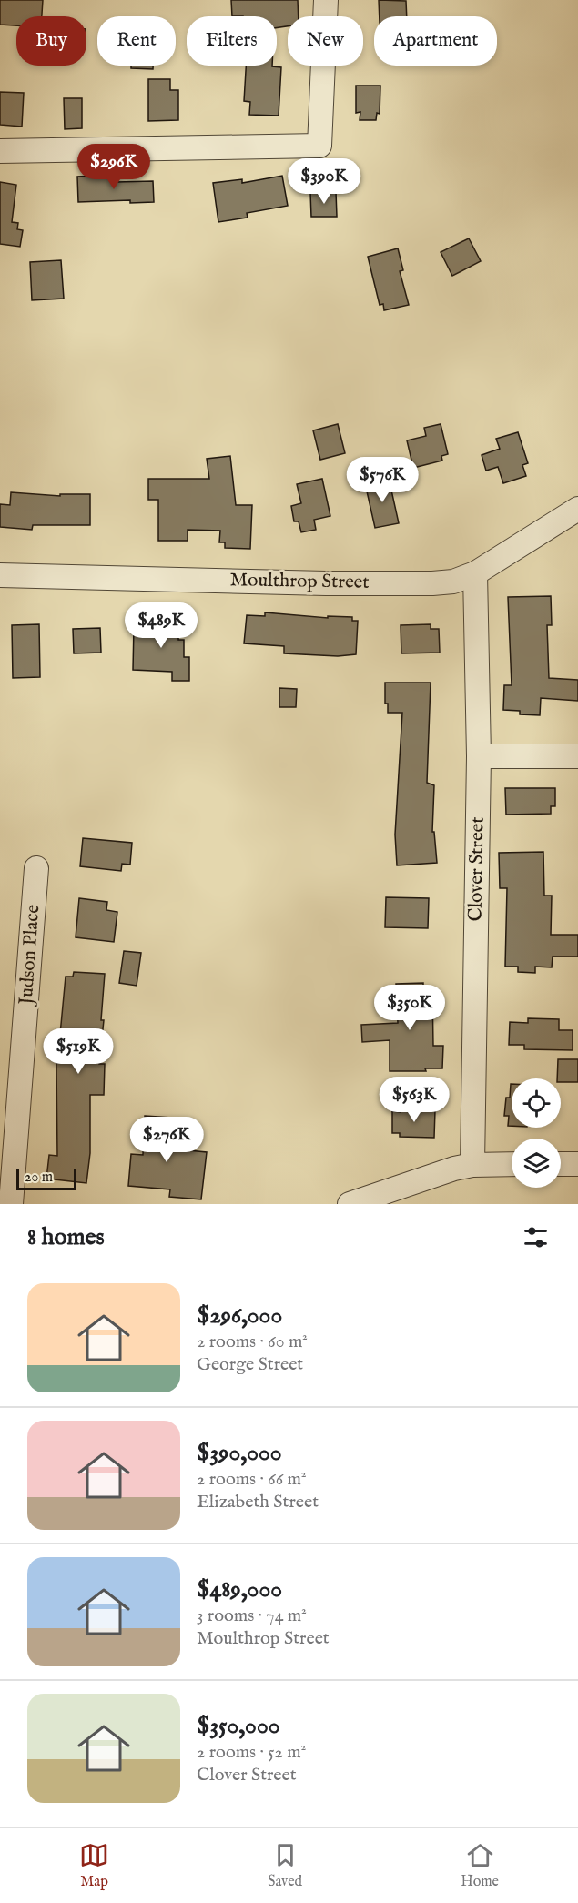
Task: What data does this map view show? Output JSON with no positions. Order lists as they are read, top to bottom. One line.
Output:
{"streets":{"street":["Moulthrop Street","Clover Street","Judson Place"]},"crossings":[["Moulthrop Street","Clover Street"]],"scale_bar":"20 m","page":{"chip":["Buy","Rent","Filters","New","Apartment"],"price":["$296K","$390K","$576K","$489K","$350K","$519K","$563K","$276K"],"scale":"20 m","heading":"8 homes","list":[{"name":"$296,000","note":"2 rooms · 60 m² · George Street"},{"name":"$390,000","note":"2 rooms · 66 m² · Elizabeth Street"},{"name":"$489,000","note":"3 rooms · 74 m² · Moulthrop Street"},{"name":"$350,000","note":"2 rooms · 52 m² · Clover Street"}],"tabs":["Map","Saved","Home"]}}
